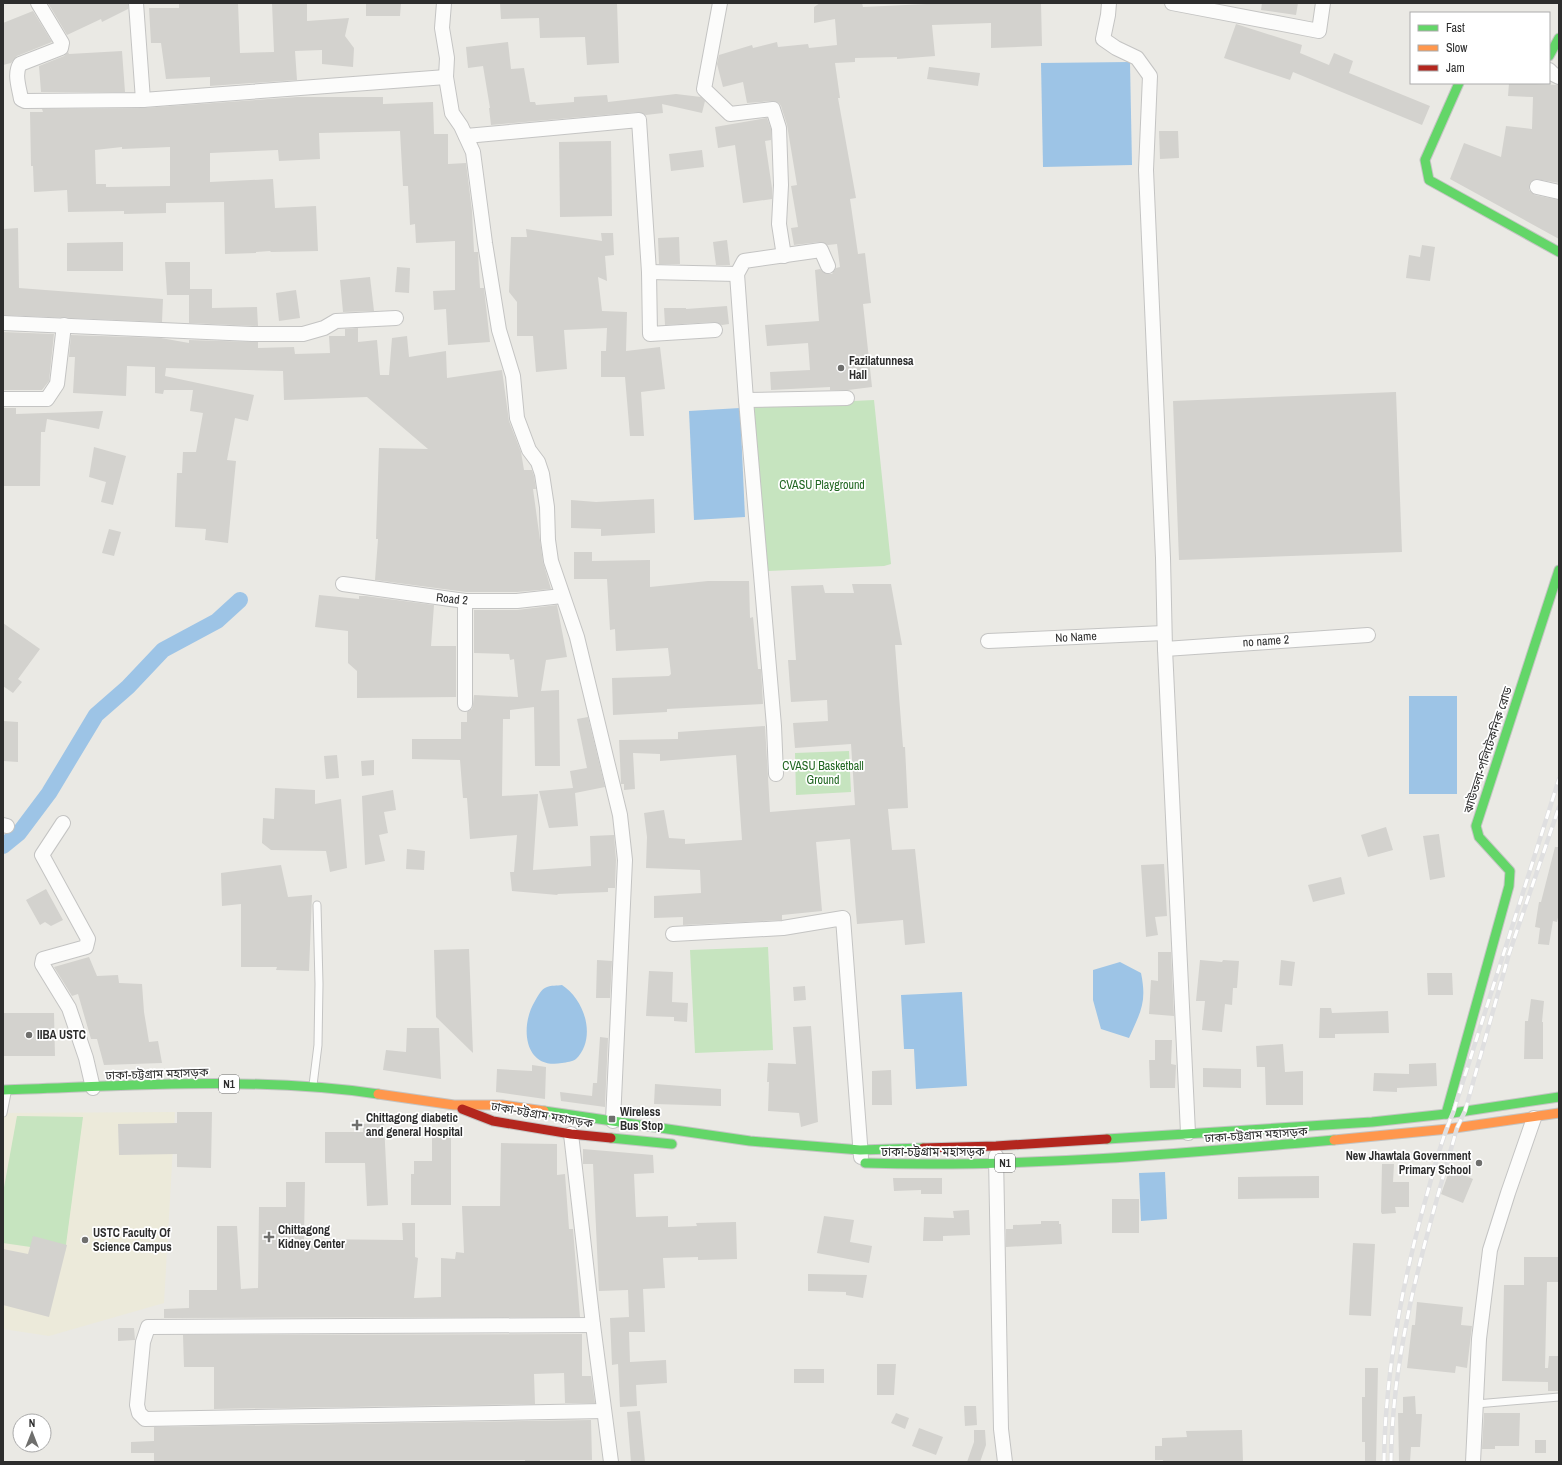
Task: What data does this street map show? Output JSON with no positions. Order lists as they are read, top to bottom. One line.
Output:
{"streets":{"main road":["ঝাউতলা-পলিটেকনিক রোড","ঢাকা-চট্টগ্রাম মহাসড়ক","N1"],"street":["Road 2","No Name","no name 2"]},"crossings":[["ঝাউতলা-পলিটেকনিক রোড","ঢাকা-চট্টগ্রাম মহাসড়ক"]],"parks":["CVASU Playground","CVASU Basketball Ground"],"places":{"other":["Fazilatunnesa Hall","IIBA USTC","New Jhawtala Government Primary School","USTC Faculty Of Science Campus"],"transit":["Wireless Bus Stop"],"health":["Chittagong diabetic and general Hospital","Chittagong Kidney Center"]},"legend":["Fast","Slow","Jam"],"north":"top"}
